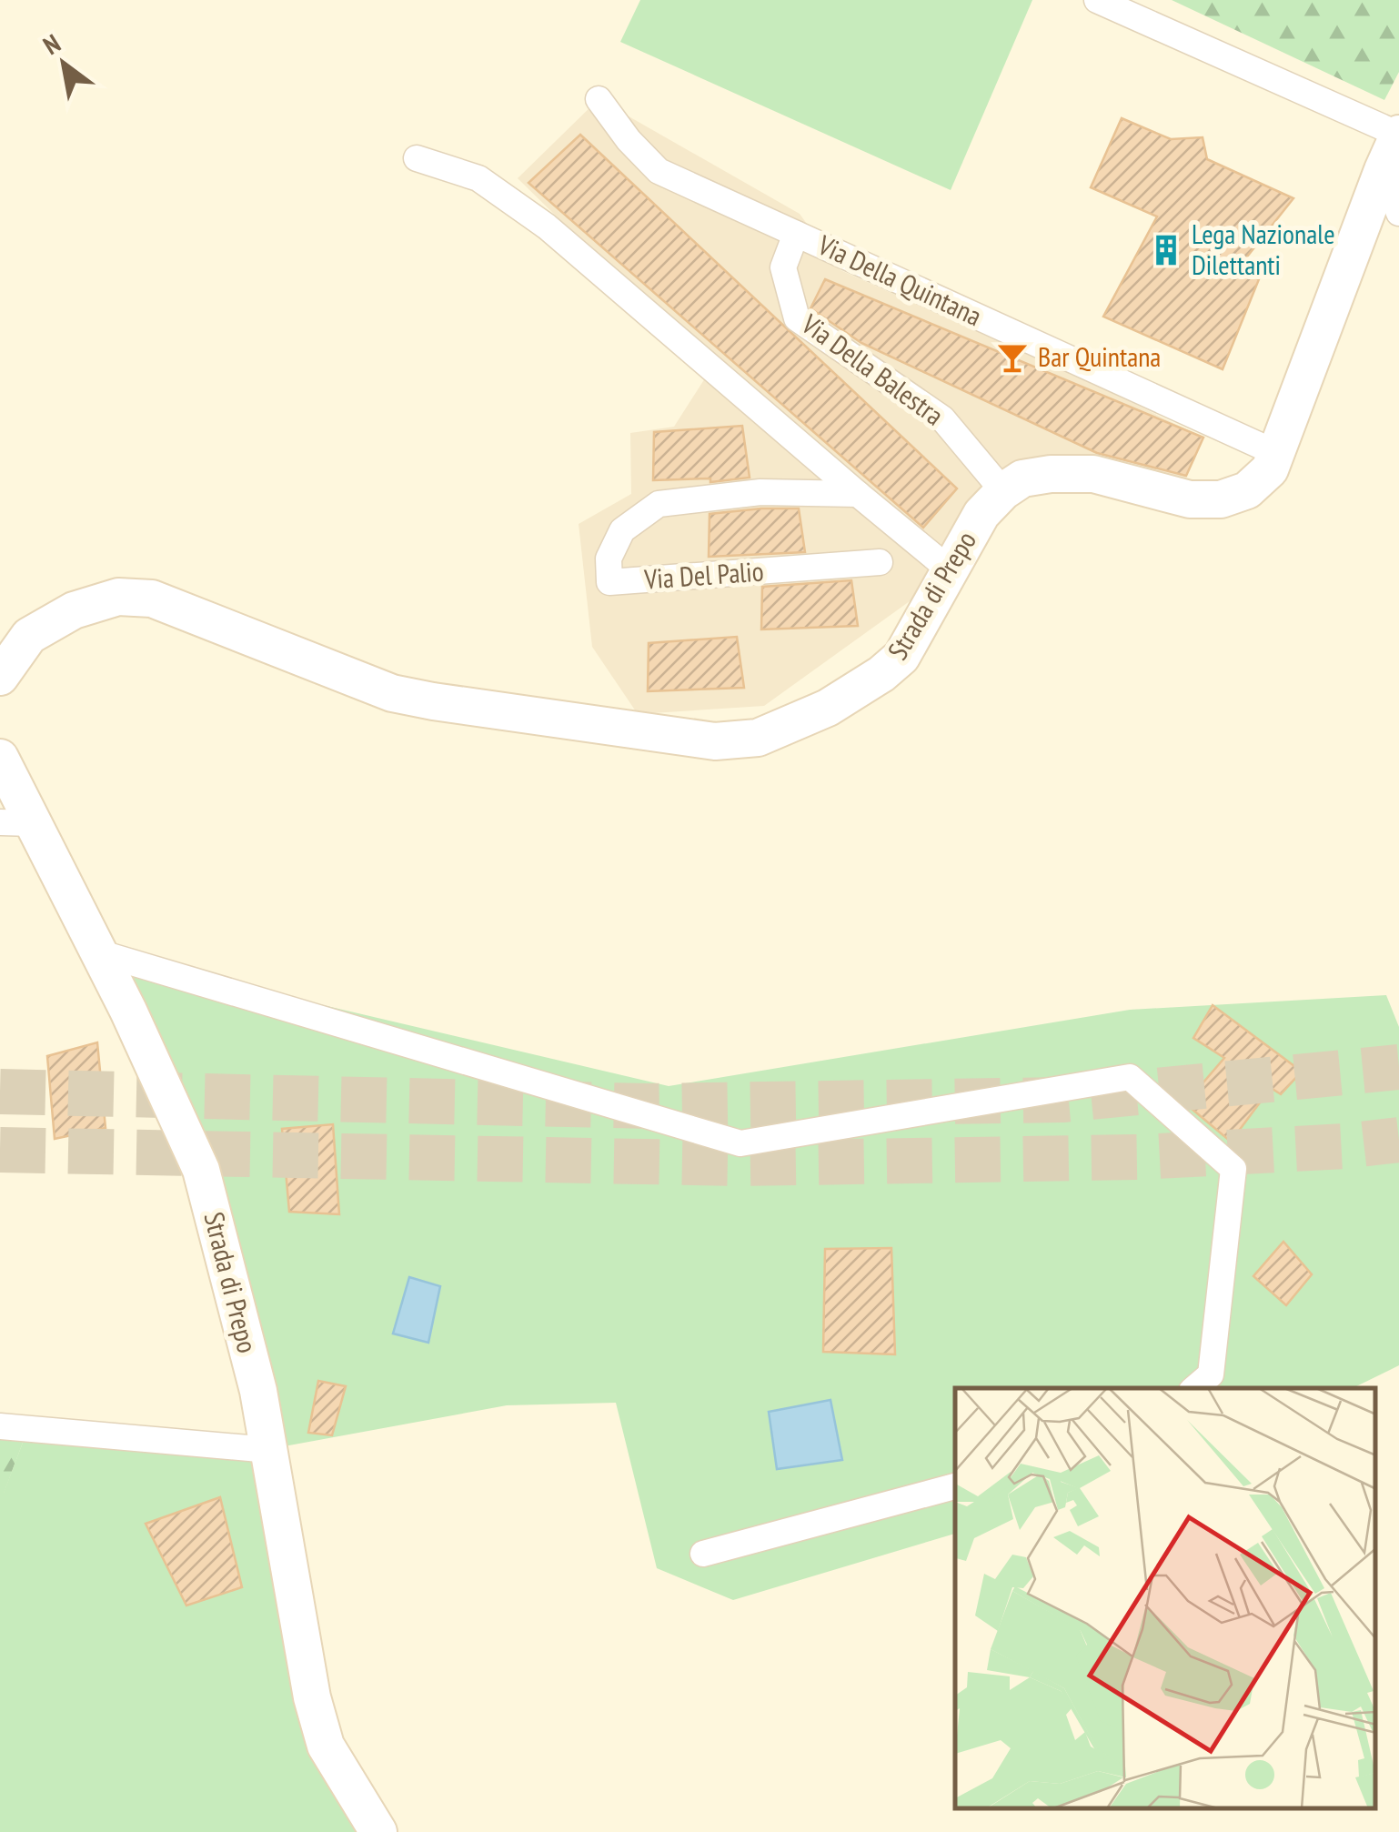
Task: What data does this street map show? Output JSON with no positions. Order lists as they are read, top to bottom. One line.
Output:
{"streets":{"street":["Via Della Quintana","Via Della Balestra","Via Del Palio","Strada di Prepo"]},"crossings":[["Via Della Quintana","Via Della Balestra"],["Via Della Balestra","Strada di Prepo"]],"places":{"building":["Lega Nazionale Dilettanti"],"bar":["Bar Quintana"]},"north":"top left"}
